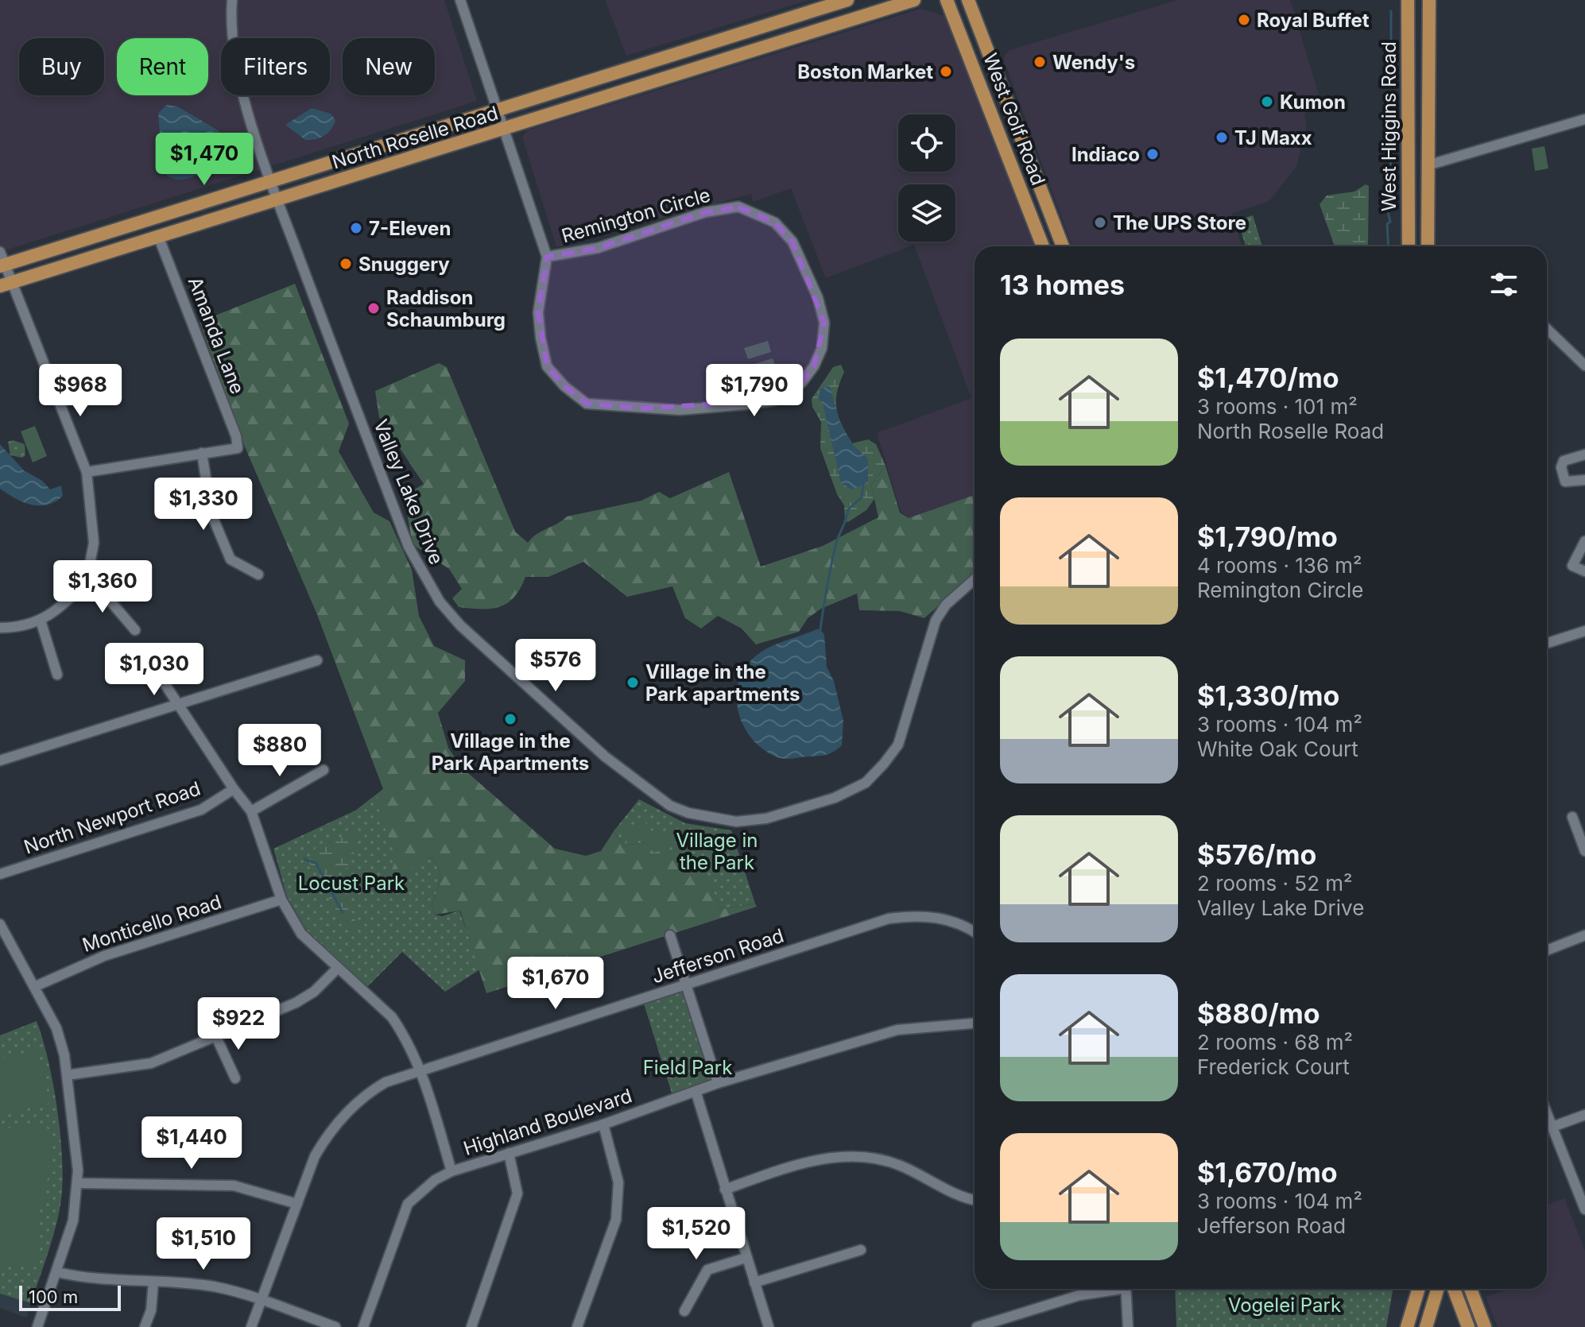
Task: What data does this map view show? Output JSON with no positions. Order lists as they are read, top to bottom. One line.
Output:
{"streets":{"main road":["West Golf Road","West Higgins Road","North Roselle Road"],"street":["Remington Circle","Amanda Lane","Valley Lake Drive","North Newport Road","Monticello Road","Jefferson Road","Highland Boulevard"]},"crossings":[["North Roselle Road","Remington Circle"],["North Roselle Road","Amanda Lane"],["North Roselle Road","Valley Lake Drive"]],"parks":["Village in the Park","Locust Park","Field Park","Vogelei Park"],"places":["Royal Buffet","Wendy's","Boston Market","Kumon","TJ Maxx","Indiaco","The UPS Store","7-Eleven","Snuggery","Raddison Schaumburg","Village in the Park apartments","Village in the Park Apartments"],"scale_bar":"100 m","page":{"chip":["Buy","Rent","Filters","New"],"price":["$1,470","$968","$1,790","$1,330","$1,360","$576","$1,030","$880","$1,670","$922","$1,440","$1,520","$1,510"],"heading":"13 homes","list":[{"name":"$1,470/mo","note":"3 rooms · 101 m² · North Roselle Road"},{"name":"$1,790/mo","note":"4 rooms · 136 m² · Remington Circle"},{"name":"$1,330/mo","note":"3 rooms · 104 m² · White Oak Court"},{"name":"$576/mo","note":"2 rooms · 52 m² · Valley Lake Drive"},{"name":"$880/mo","note":"2 rooms · 68 m² · Frederick Court"},{"name":"$1,670/mo","note":"3 rooms · 104 m² · Jefferson Road"}],"scale":"100 m"}}
